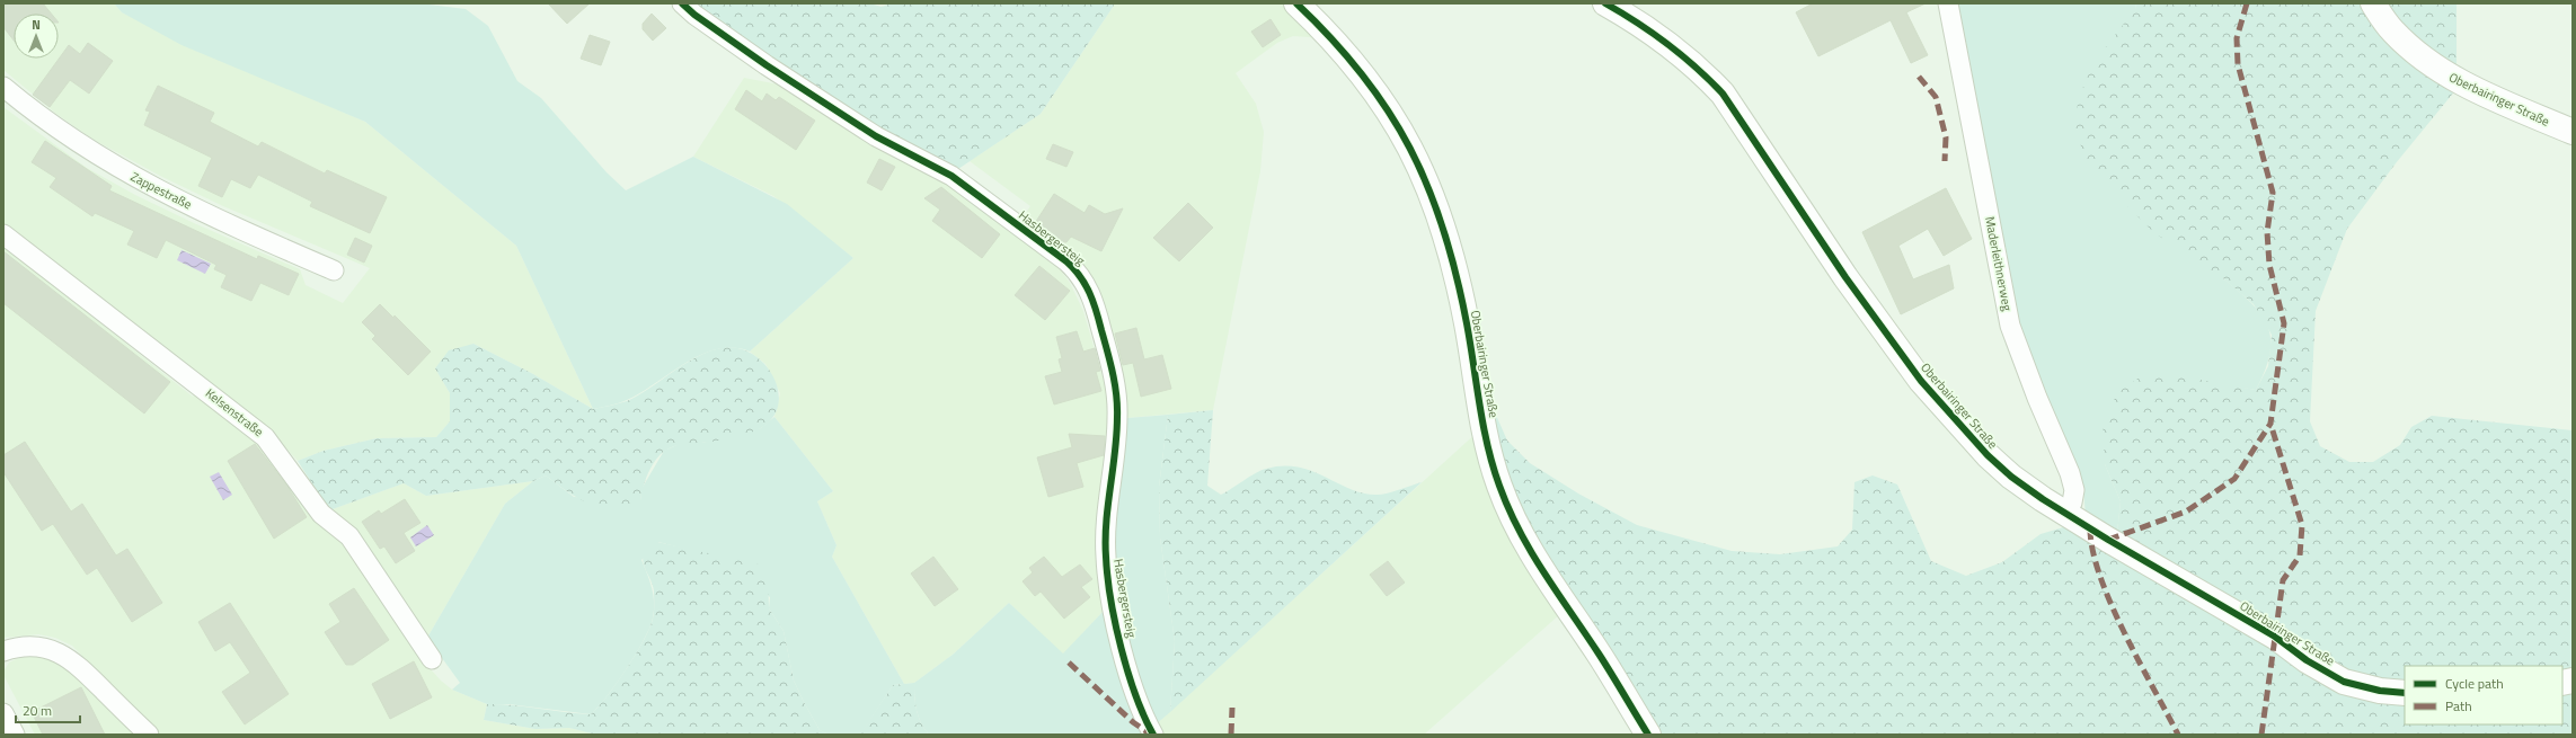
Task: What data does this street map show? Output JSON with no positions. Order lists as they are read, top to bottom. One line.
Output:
{"streets":{"street":["Oberbairinger Straße","Zappestraße","Hasbergersteig","Maderleithnerweg","Kelsenstraße"]},"crossings":[["Oberbairinger Straße","Maderleithnerweg"]],"legend":["Cycle path","Path"],"scale_bar":"20 m","north":"top"}
